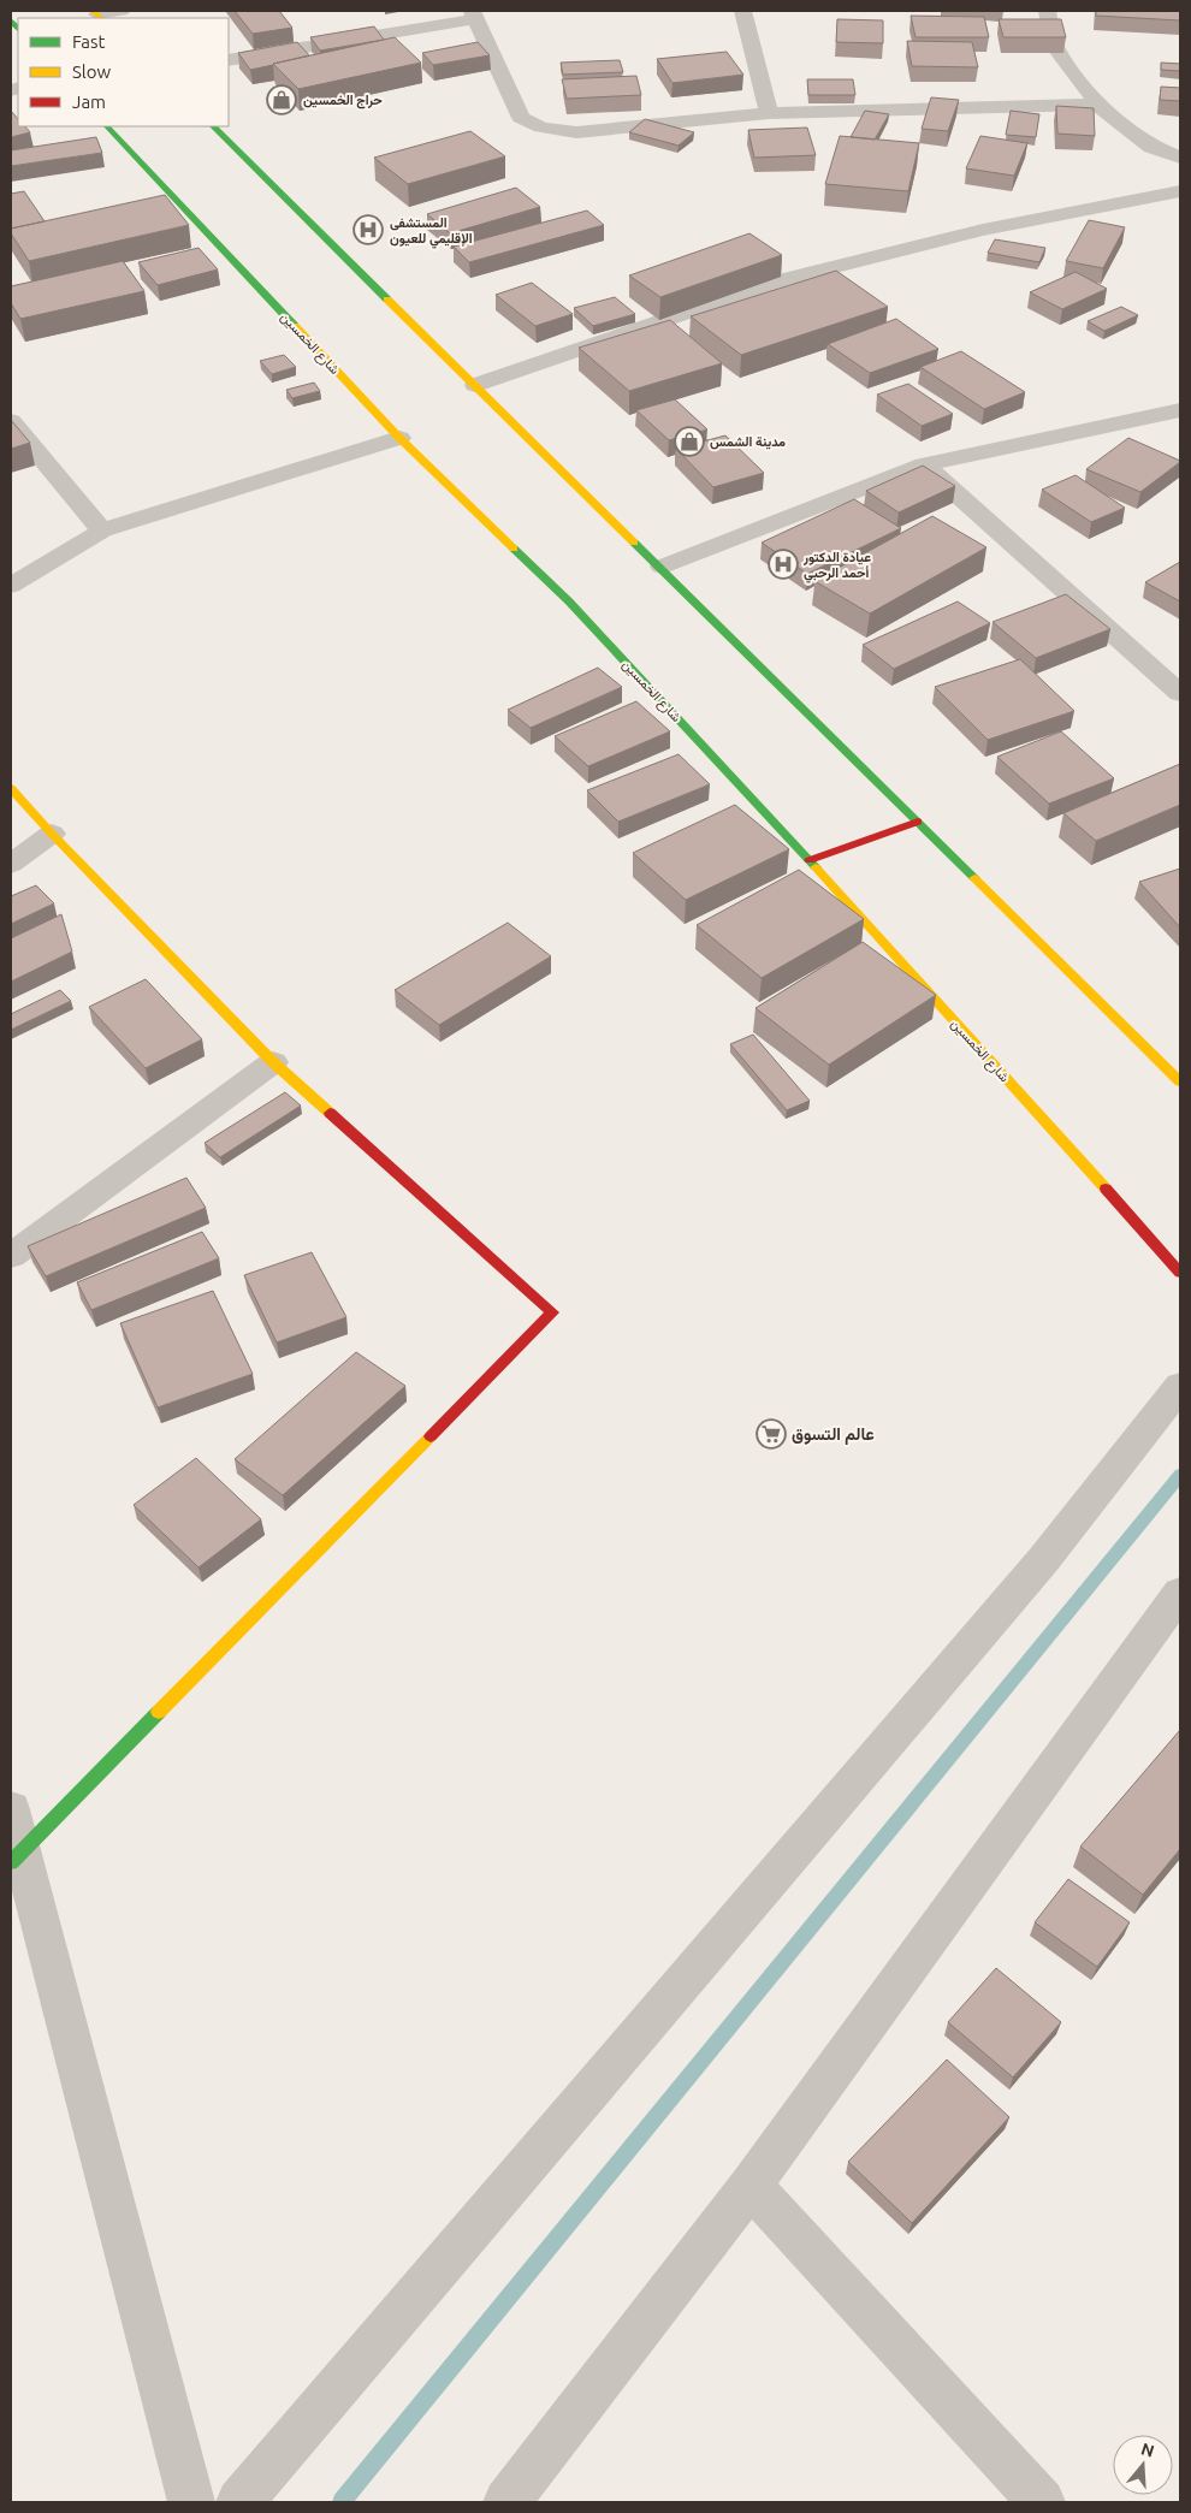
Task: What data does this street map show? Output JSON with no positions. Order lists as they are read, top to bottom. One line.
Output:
{"streets":{"main road":["شارع الخمسين"]},"places":{"shop":["حراج الخمسين","مدينة الشمس"],"hospital":["المستشفى الإقليمي للعيون","عيادة الدكتور أحمد الرحبي"],"supermarket":["عالم التسوق"]},"legend":["Fast","Slow","Jam"],"north":"top"}
